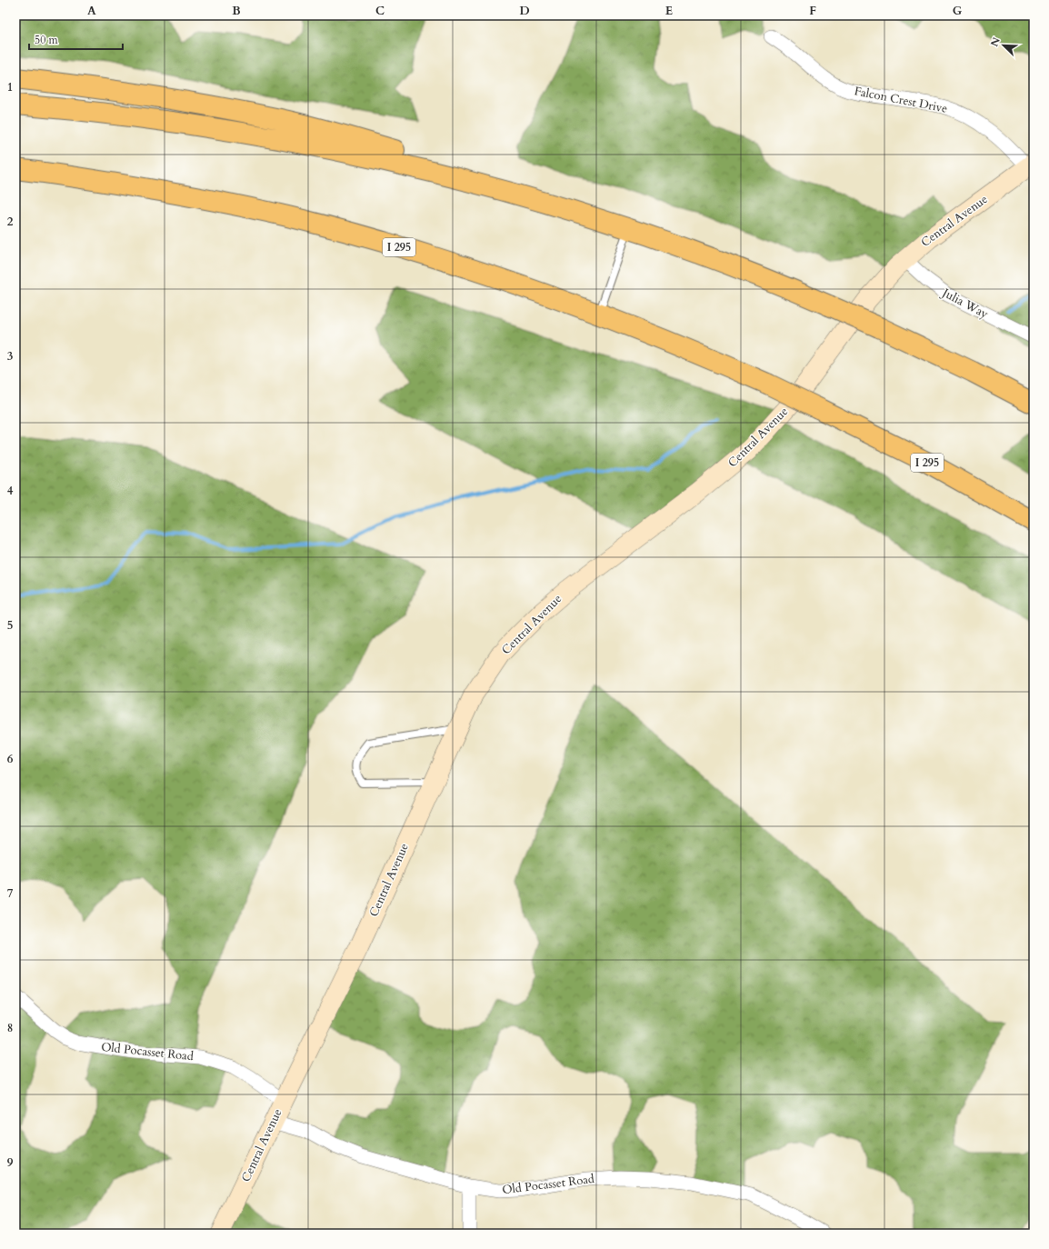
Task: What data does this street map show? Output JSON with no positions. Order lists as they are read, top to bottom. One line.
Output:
{"streets":{"highway":["I 295"],"street":["Falcon Crest Drive","Central Avenue","Julia Way","Old Pocasset Road"]},"crossings":[["Falcon Crest Drive","Central Avenue"],["Central Avenue","Julia Way"],["Central Avenue","Old Pocasset Road"]],"scale_bar":"50 m","north":"top left","grid":{"columns":["A","B","C","D","E","F","G"],"rows":["1","2","3","4","5","6","7","8","9"]}}
